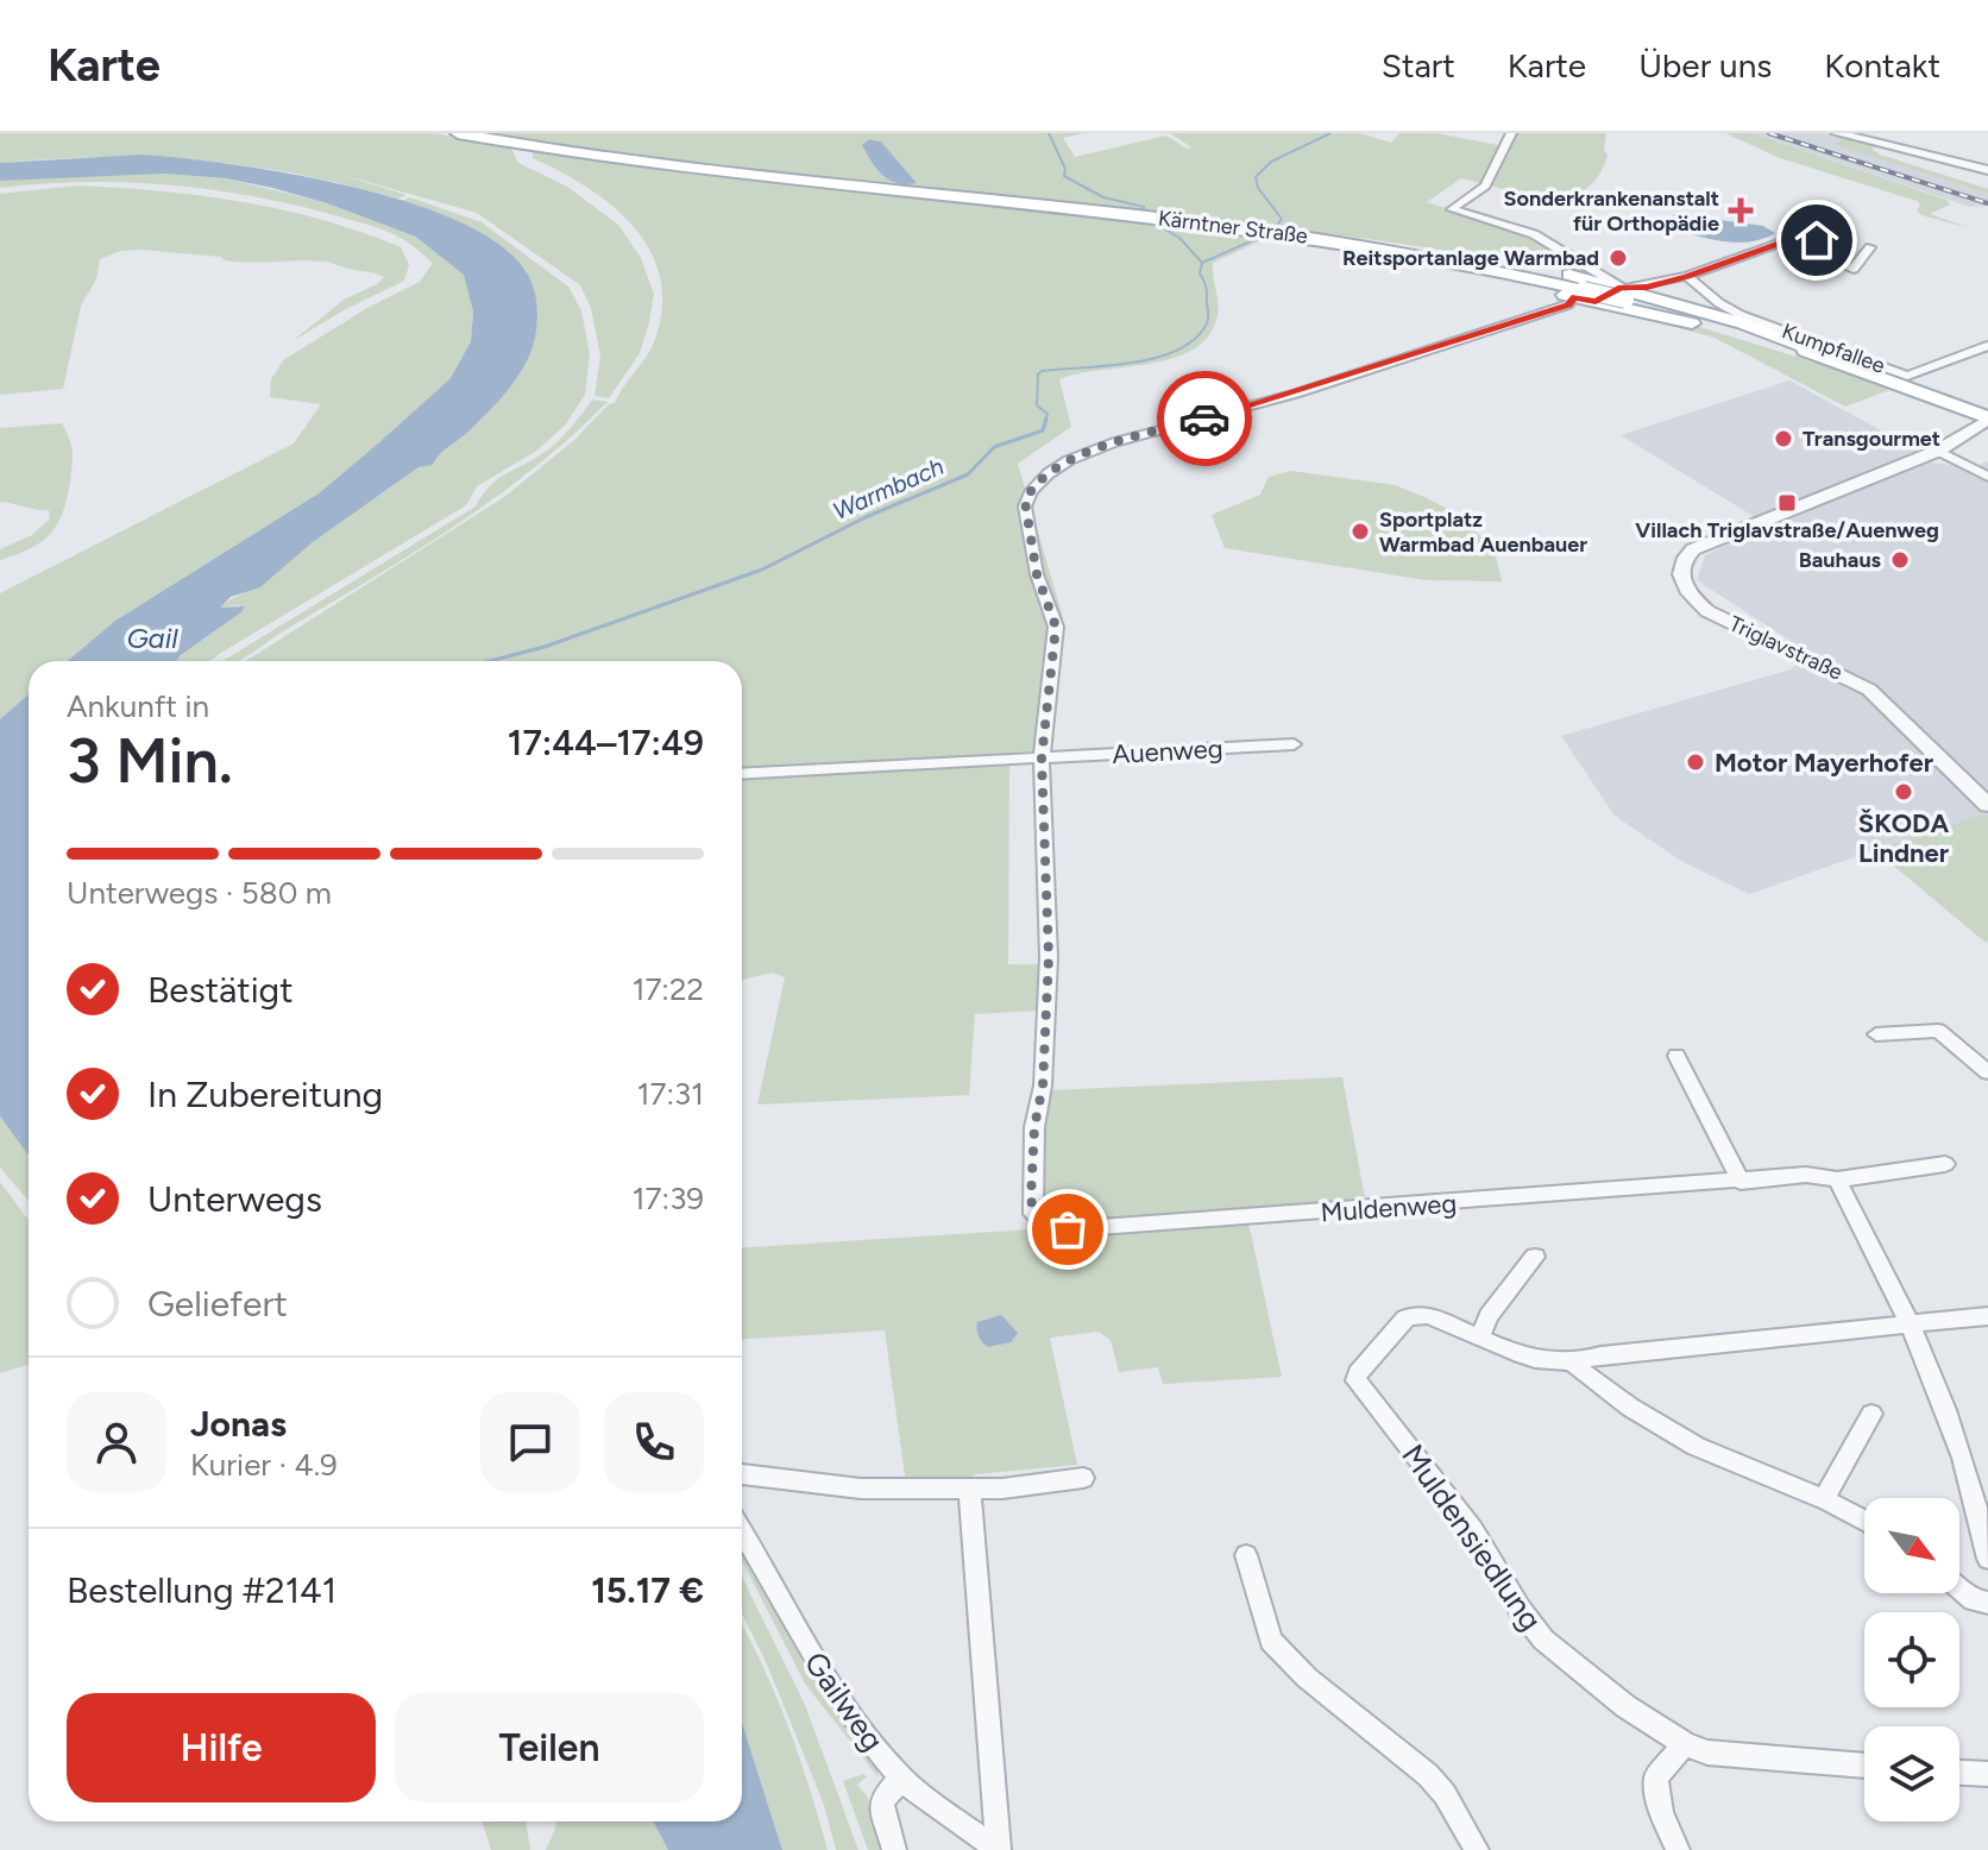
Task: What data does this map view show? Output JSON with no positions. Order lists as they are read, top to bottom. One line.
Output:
{"streets":{"main road":["Kärntner Straße"],"street":["Kumpfallee","Triglavstraße","Auenweg","Muldenweg","Muldensiedlung","Gailweg"]},"crossings":[["Auenweg","Muldenweg"]],"water":["Warmbach","Gail"],"places":{"health":["Sonderkrankenanstalt für Orthopädie"],"other":["Reitsportanlage Warmbad","Transgourmet","Sportplatz Warmbad Auenbauer","Bauhaus","Motor Mayerhofer","ŠKODA Lindner"],"transit":["Villach Triglavstraße/Auenweg"]},"north":"bottom right","page":{"header":"Karte","nav":["Start","Karte","Über uns","Kontakt"],"heading":["3 Min.","Ankunft in","17:44–17:49"],"panel":["Jonas","Kurier · 4.9","Bestellung #2141","15.17 €"],"bar":"Unterwegs · 580 m","list":[["Bestätigt","17:22"],["In Zubereitung","17:31"],["Unterwegs","17:39"],"Geliefert"],"buttons":["Hilfe","Teilen"]}}
